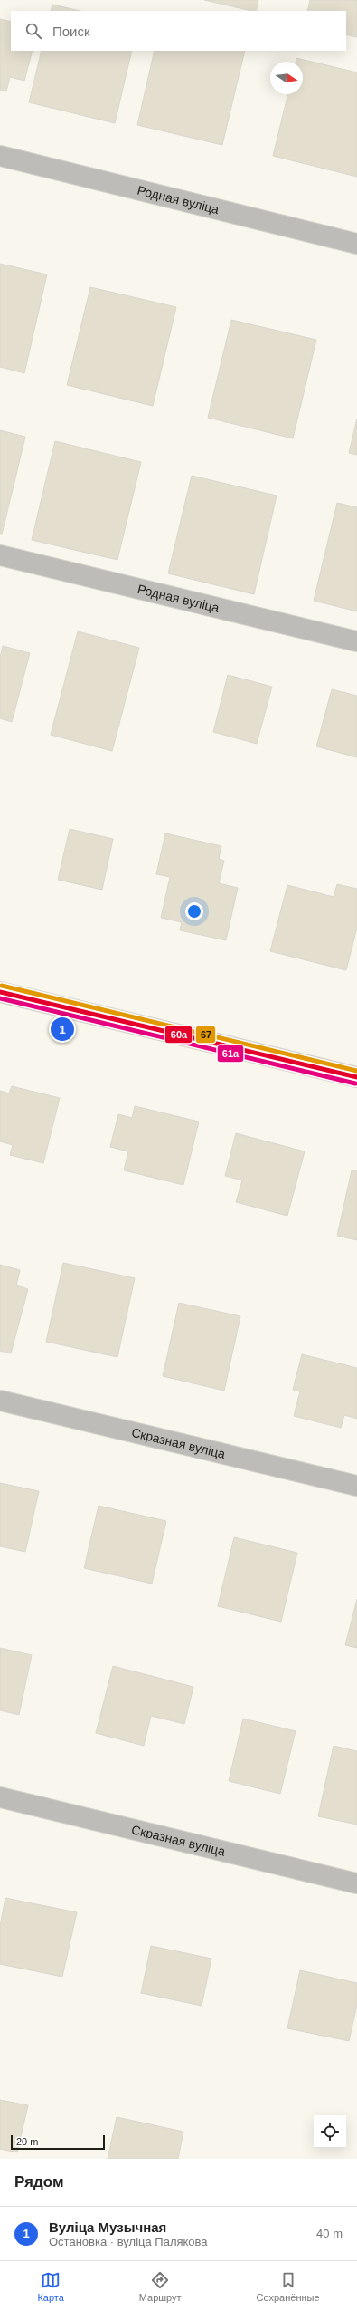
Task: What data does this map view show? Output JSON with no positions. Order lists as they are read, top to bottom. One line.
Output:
{"streets":{"street":["Родная вуліца","Скразная вуліца"]},"lines":["transit line 67","transit line 60а","transit line 61а"],"scale_bar":"20 m","north":"right","page":{"search":"Поиск","pins":"1","scale":"20 m","heading":"Рядом","list":[{"mark":"1","name":"Вуліца Музычная","note":"Остановка · вуліца Палякова","value":"40 m"}],"nav":["Карта","Маршрут","Сохранённые"]}}
